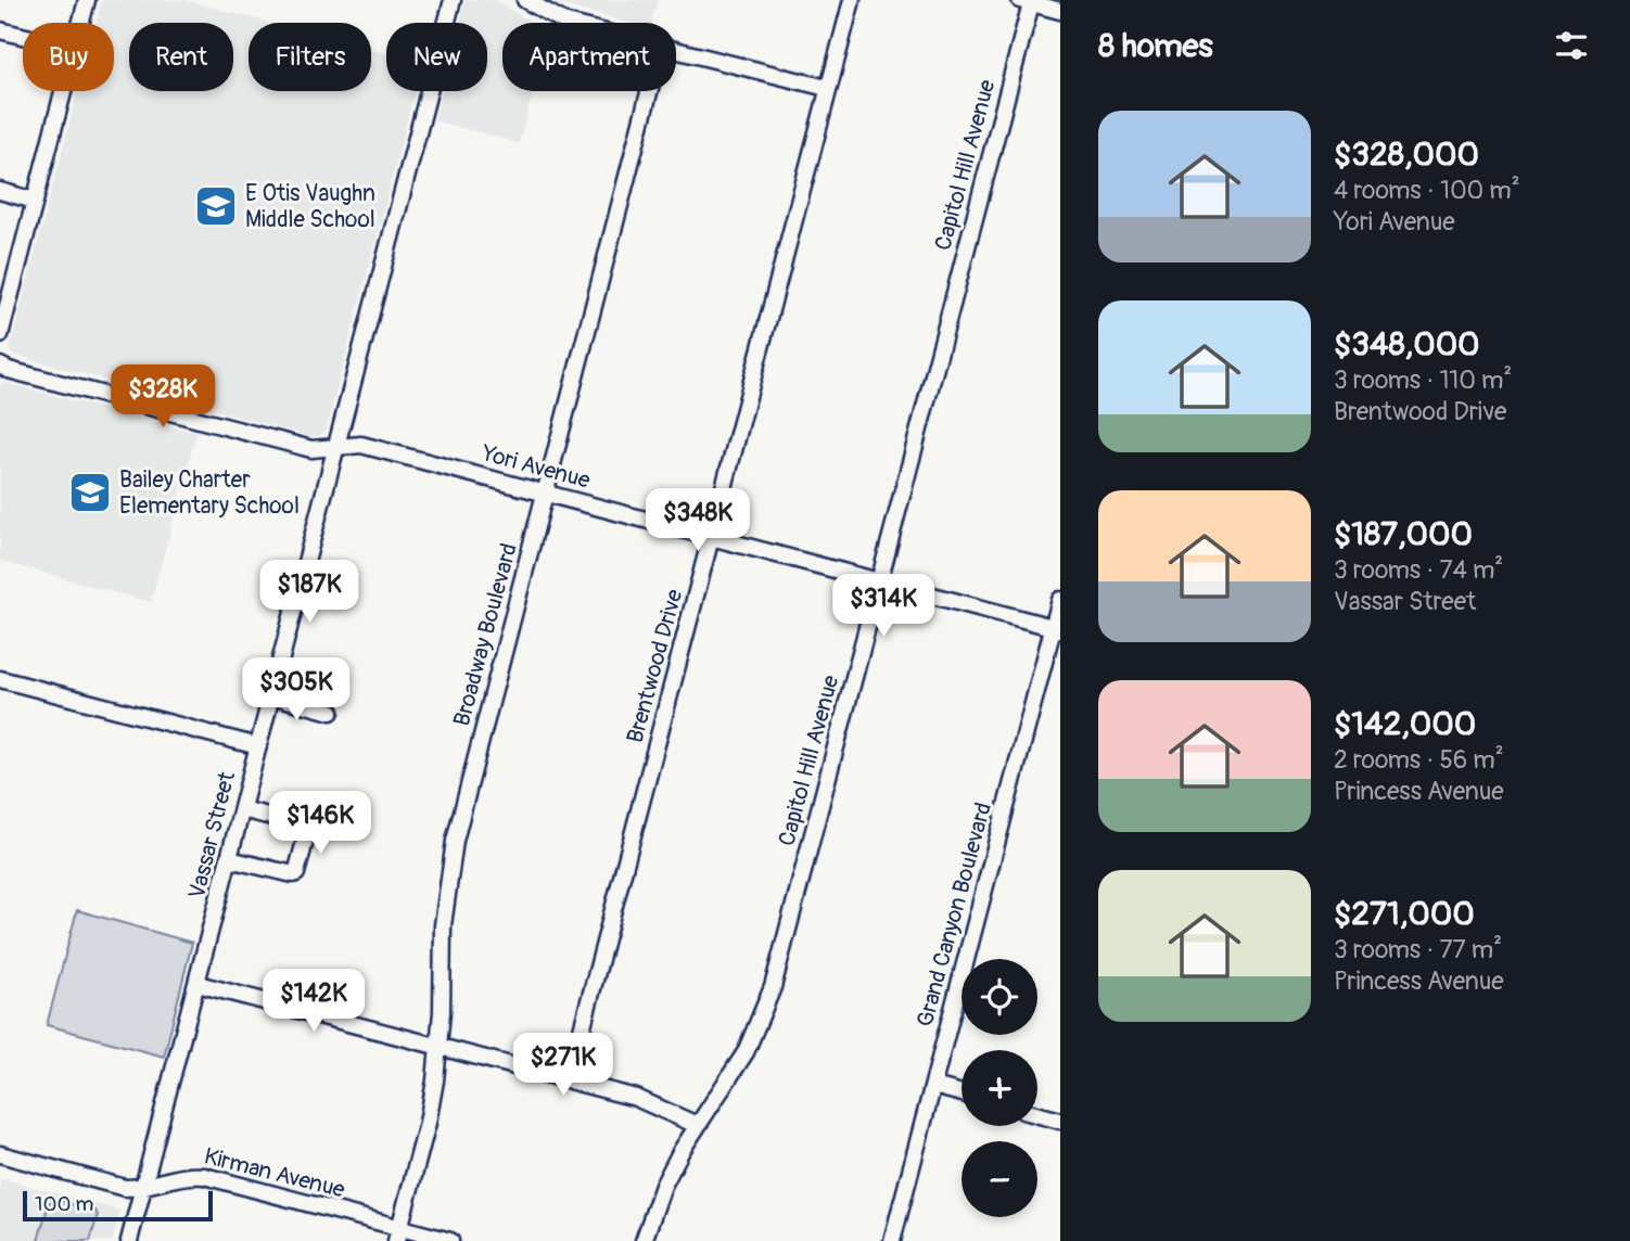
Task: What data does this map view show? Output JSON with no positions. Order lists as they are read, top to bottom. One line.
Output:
{"streets":{"street":["Capitol Hill Avenue","Yori Avenue","Broadway Boulevard","Brentwood Drive","Vassar Street","Grand Canyon Boulevard","Kirman Avenue"]},"crossings":[["Capitol Hill Avenue","Yori Avenue"],["Yori Avenue","Broadway Boulevard"],["Yori Avenue","Brentwood Drive"],["Yori Avenue","Vassar Street"],["Yori Avenue","Grand Canyon Boulevard"],["Broadway Boulevard","Kirman Avenue"],["Vassar Street","Kirman Avenue"]],"places":{"school or university":["E Otis Vaughn Middle School","Bailey Charter Elementary School"]},"scale_bar":"100 m","page":{"heading":"8 homes","chip":["Buy","Rent","Filters","New","Apartment"],"list":[{"name":"$328,000","note":"4 rooms · 100 m² · Yori Avenue"},{"name":"$348,000","note":"3 rooms · 110 m² · Brentwood Drive"},{"name":"$187,000","note":"3 rooms · 74 m² · Vassar Street"},{"name":"$142,000","note":"2 rooms · 56 m² · Princess Avenue"},{"name":"$271,000","note":"3 rooms · 77 m² · Princess Avenue"}],"price":["$328K","$348K","$187K","$314K","$305K","$146K","$142K","$271K"],"map_buttons":["+","−"],"scale":"100 m"}}
